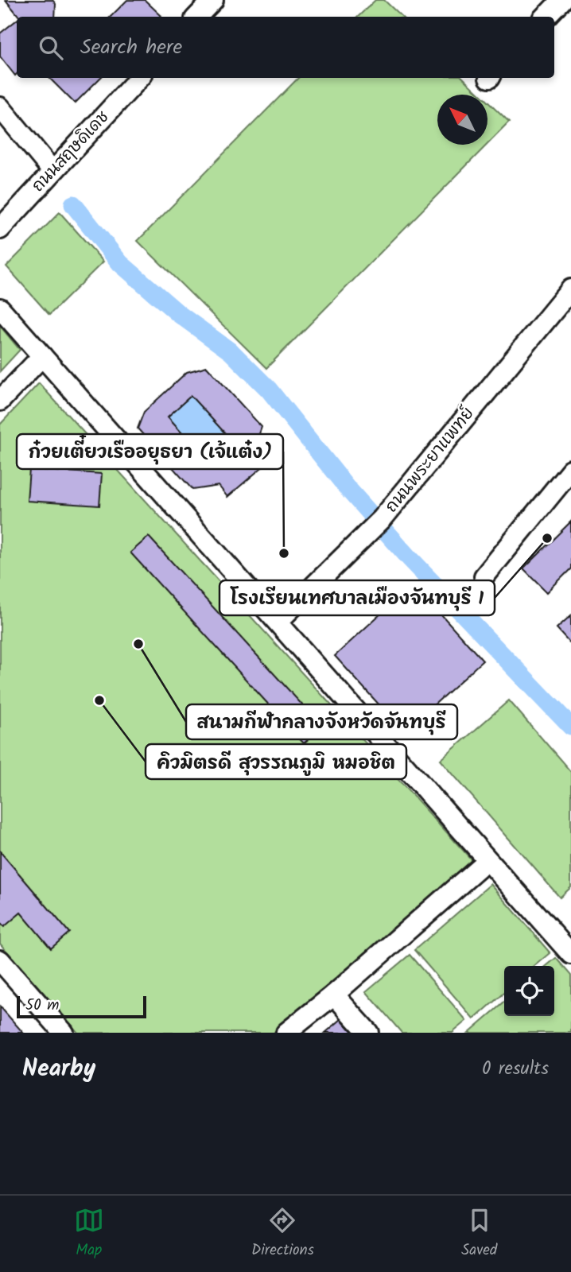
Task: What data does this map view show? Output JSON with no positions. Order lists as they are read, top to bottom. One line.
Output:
{"streets":{"street":["ถนนสฤษดิเดช","ถนนพระยาแพทย์"]},"places":["โรงเรียนเทศบาลเมืองจันทบุรี 1","ก๋วยเตี๋ยวเรืออยุธยา (เจ้แต๋ง)","สนามกีฬากลางจังหวัดจันทบุรี","คิวมิตรดี สุวรรณภูมิ หมอชิต"],"scale_bar":"50 m","north":"top left","page":{"search":"Search here","scale":"50 m","heading":["Nearby","0 results"],"nav":["Map","Directions","Saved"]}}
